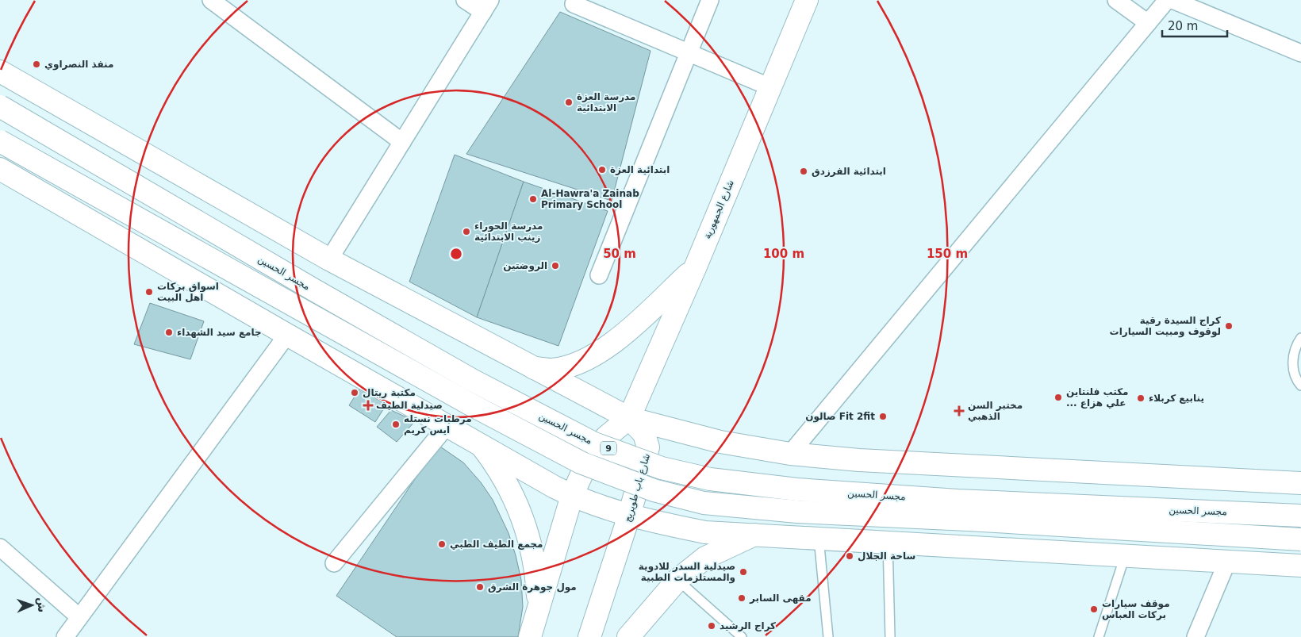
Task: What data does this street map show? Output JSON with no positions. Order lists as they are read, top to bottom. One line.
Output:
{"streets":{"main road":["شارع الجمهورية","مجسر الحسين","9","شارع باب طويريج"]},"crossings":[["شارع الجمهورية","شارع باب طويريج"]],"places":{"other":["منفذ النصراوي","مدرسة العزة الابتدائية","ابتدائية العزة","ابتدائية الفرزدق","Al-Hawra'a Zainab Primary School","مدرسة الحوراء زينب الابتدائية","الروضتين","اسواق بركات اهل البيت","كراج السيدة رقية لوقوف ومبيت السيارات","جامع سيد الشهداء","مكتبة ريتال","مكتب فلنتاين ... علي هزاع","ينابيع كربلاء","صالون Fit 2fit","مرطبات نستله ايس كريم","مجمع الطيف الطبي","ساحة الجلال","صيدلية السدر للادوية والمستلزمات الطبية","مول جوهرة الشرق","مقهى السابر","موقف سيارات بركات العباس","كراج الرشيد"],"health":["صيدلية الطيف","مختبر السن الذهبي"]},"scale_bar":"20 m","north":"right","rings":["50 m","100 m","150 m"]}
